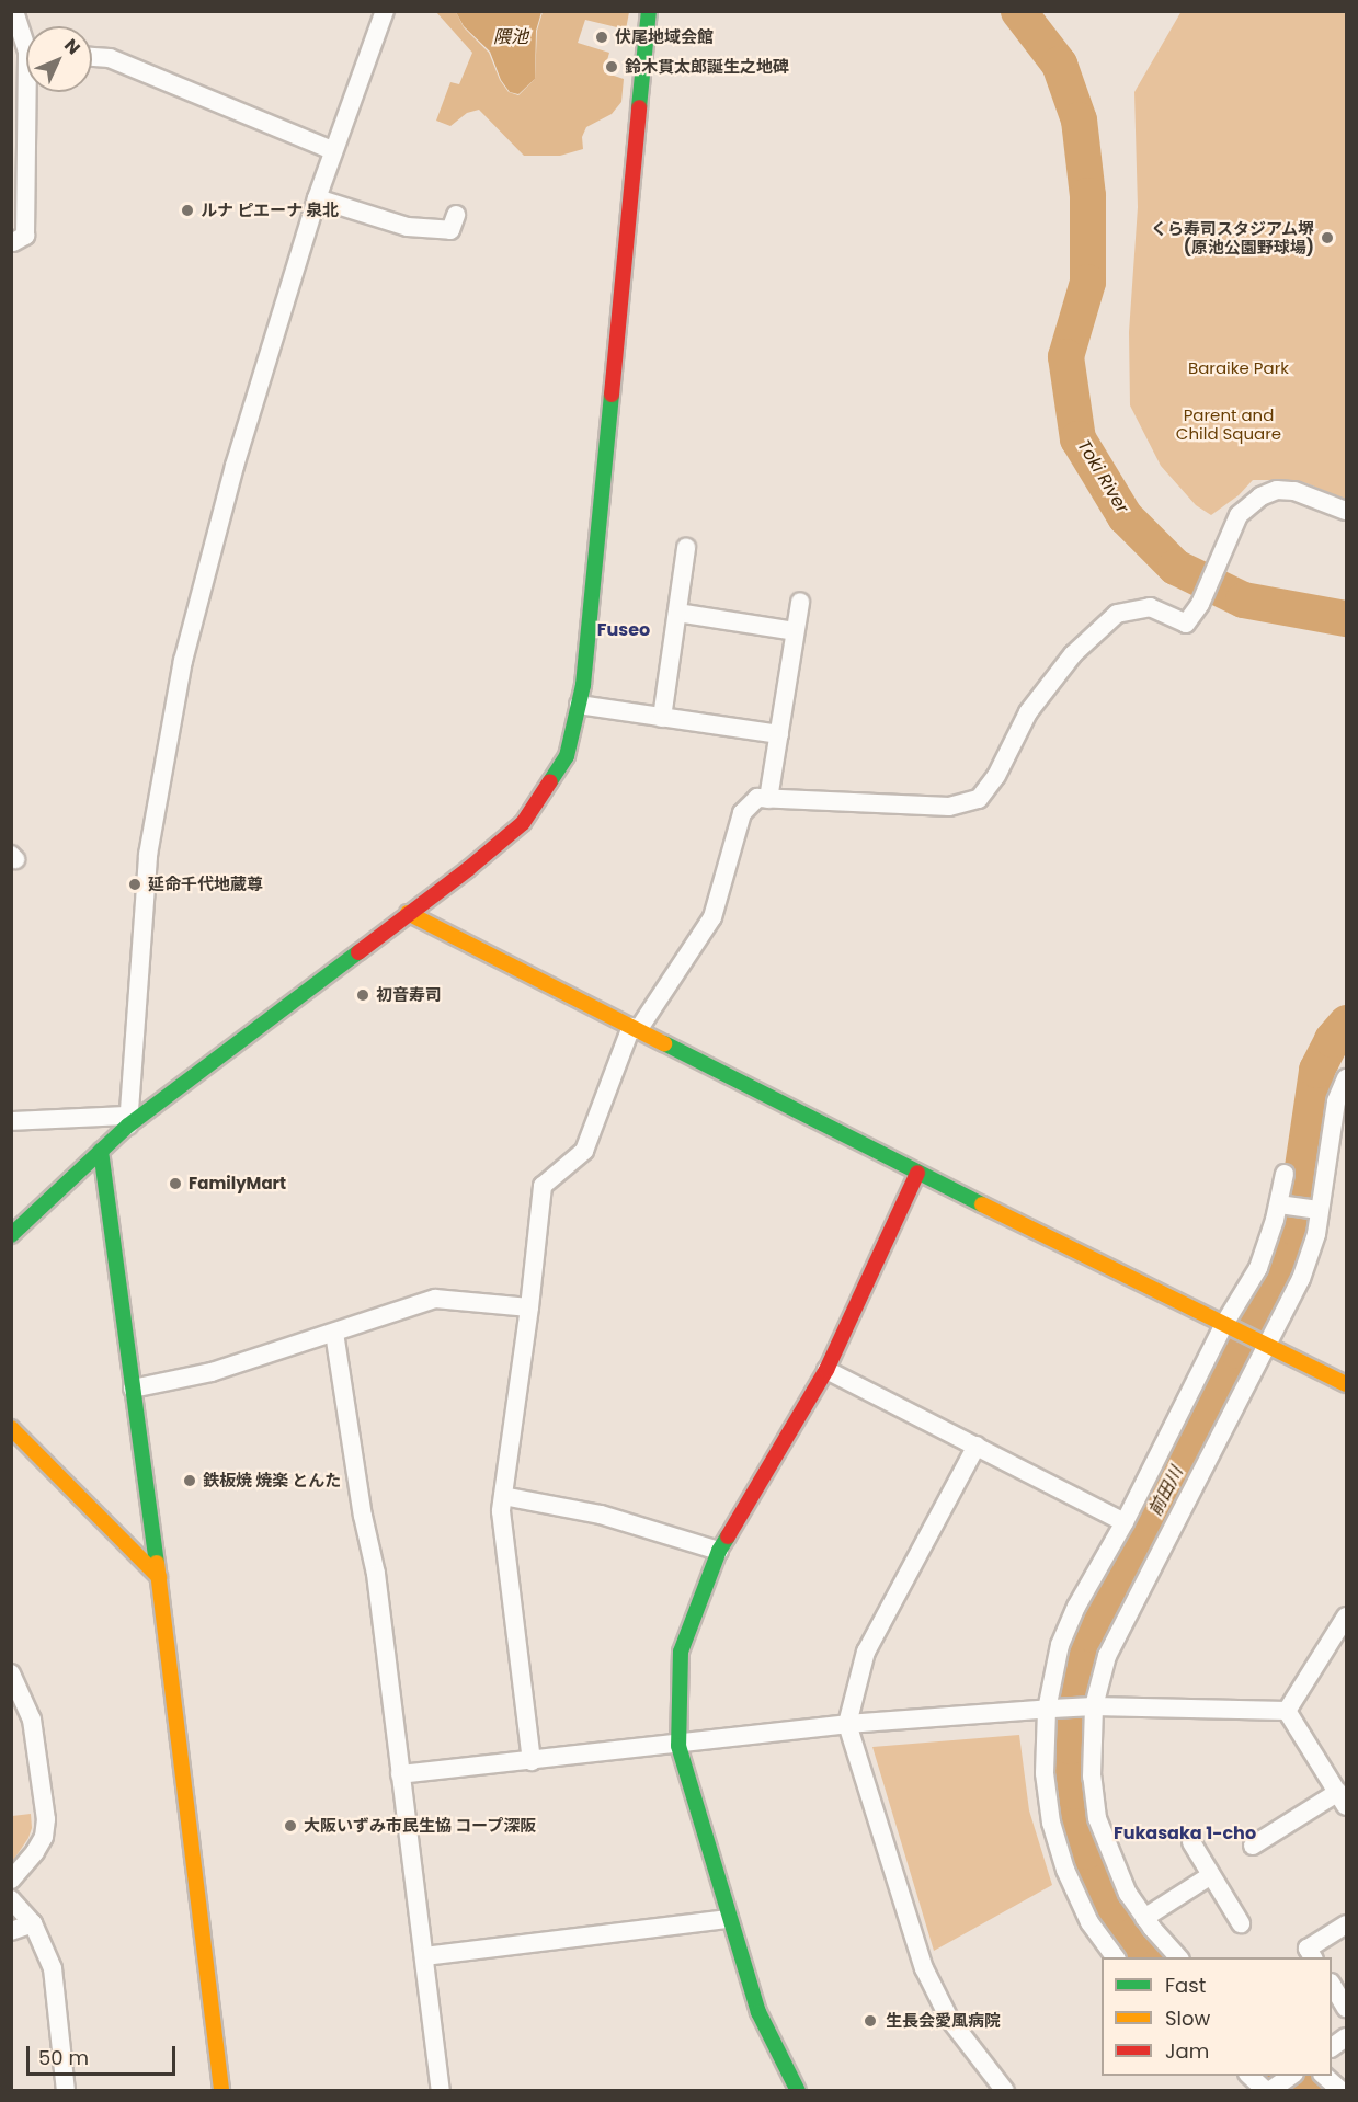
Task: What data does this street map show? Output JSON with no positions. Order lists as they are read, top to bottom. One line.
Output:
{"districts":["Fuseo","Fukasaka 1-cho"],"water":["隈池","Toki River","前田川"],"parks":["Baraike Park","Parent and Child Square"],"places":["伏尾地域会館","鈴木貫太郎誕生之地碑","ルナ ピエーナ 泉北","くら寿司スタジアム堺 (原池公園野球場)","延命千代地蔵尊","初音寿司","FamilyMart","鉄板焼 焼楽 とんた","大阪いずみ市民生協 コープ深阪","生長会愛風病院"],"legend":["Fast","Slow","Jam"],"scale_bar":"50 m","north":"top right"}
